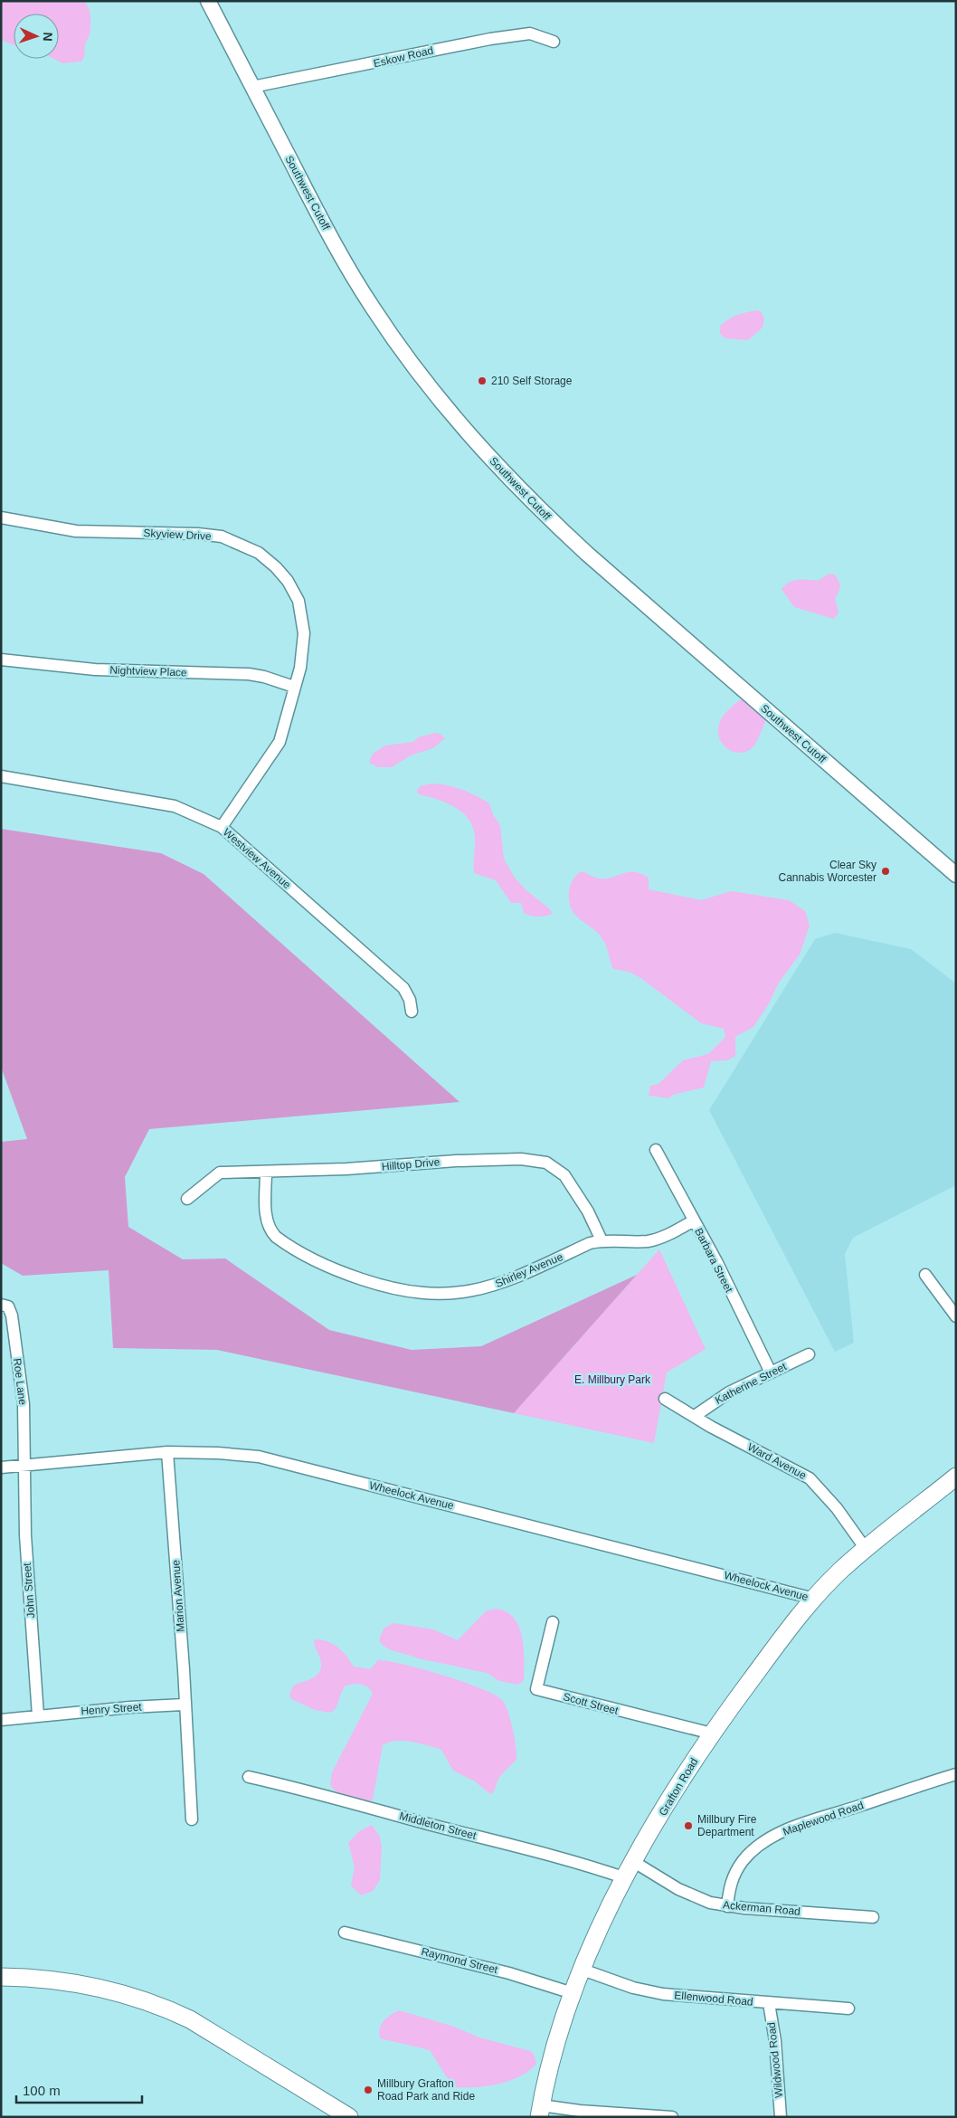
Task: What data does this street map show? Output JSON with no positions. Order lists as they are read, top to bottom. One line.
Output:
{"streets":{"highway":["Grafton Road"],"main road":["Southwest Cutoff"],"street":["Eskow Road","Skyview Drive","Nightview Place","Westview Avenue","Hilltop Drive","Barbara Street","Shirley Avenue","Roe Lane","Katherine Street","Ward Avenue","Wheelock Avenue","John Street","Marion Avenue","Scott Street","Henry Street","Maplewood Road","Middleton Street","Ackerman Road","Raymond Street","Ellenwood Road","Wildwood Road"]},"crossings":[["Eskow Road","Southwest Cutoff"],["Skyview Drive","Nightview Place"],["Skyview Drive","Westview Avenue"],["Hilltop Drive","Shirley Avenue"],["Barbara Street","Shirley Avenue"],["Barbara Street","Katherine Street"],["Roe Lane","Wheelock Avenue"],["Roe Lane","John Street"],["Katherine Street","Ward Avenue"],["Ward Avenue","Grafton Road"],["Wheelock Avenue","John Street"],["Wheelock Avenue","Marion Avenue"],["Wheelock Avenue","Grafton Road"],["John Street","Henry Street"],["Marion Avenue","Henry Street"],["Scott Street","Grafton Road"],["Grafton Road","Middleton Street"],["Grafton Road","Ackerman Road"],["Grafton Road","Raymond Street"],["Grafton Road","Ellenwood Road"],["Maplewood Road","Ackerman Road"],["Ellenwood Road","Wildwood Road"]],"parks":["E. Millbury Park"],"places":["210 Self Storage","Clear Sky Cannabis Worcester","Millbury Fire Department","Millbury Grafton Road Park and Ride"],"scale_bar":"100 m","north":"right"}
